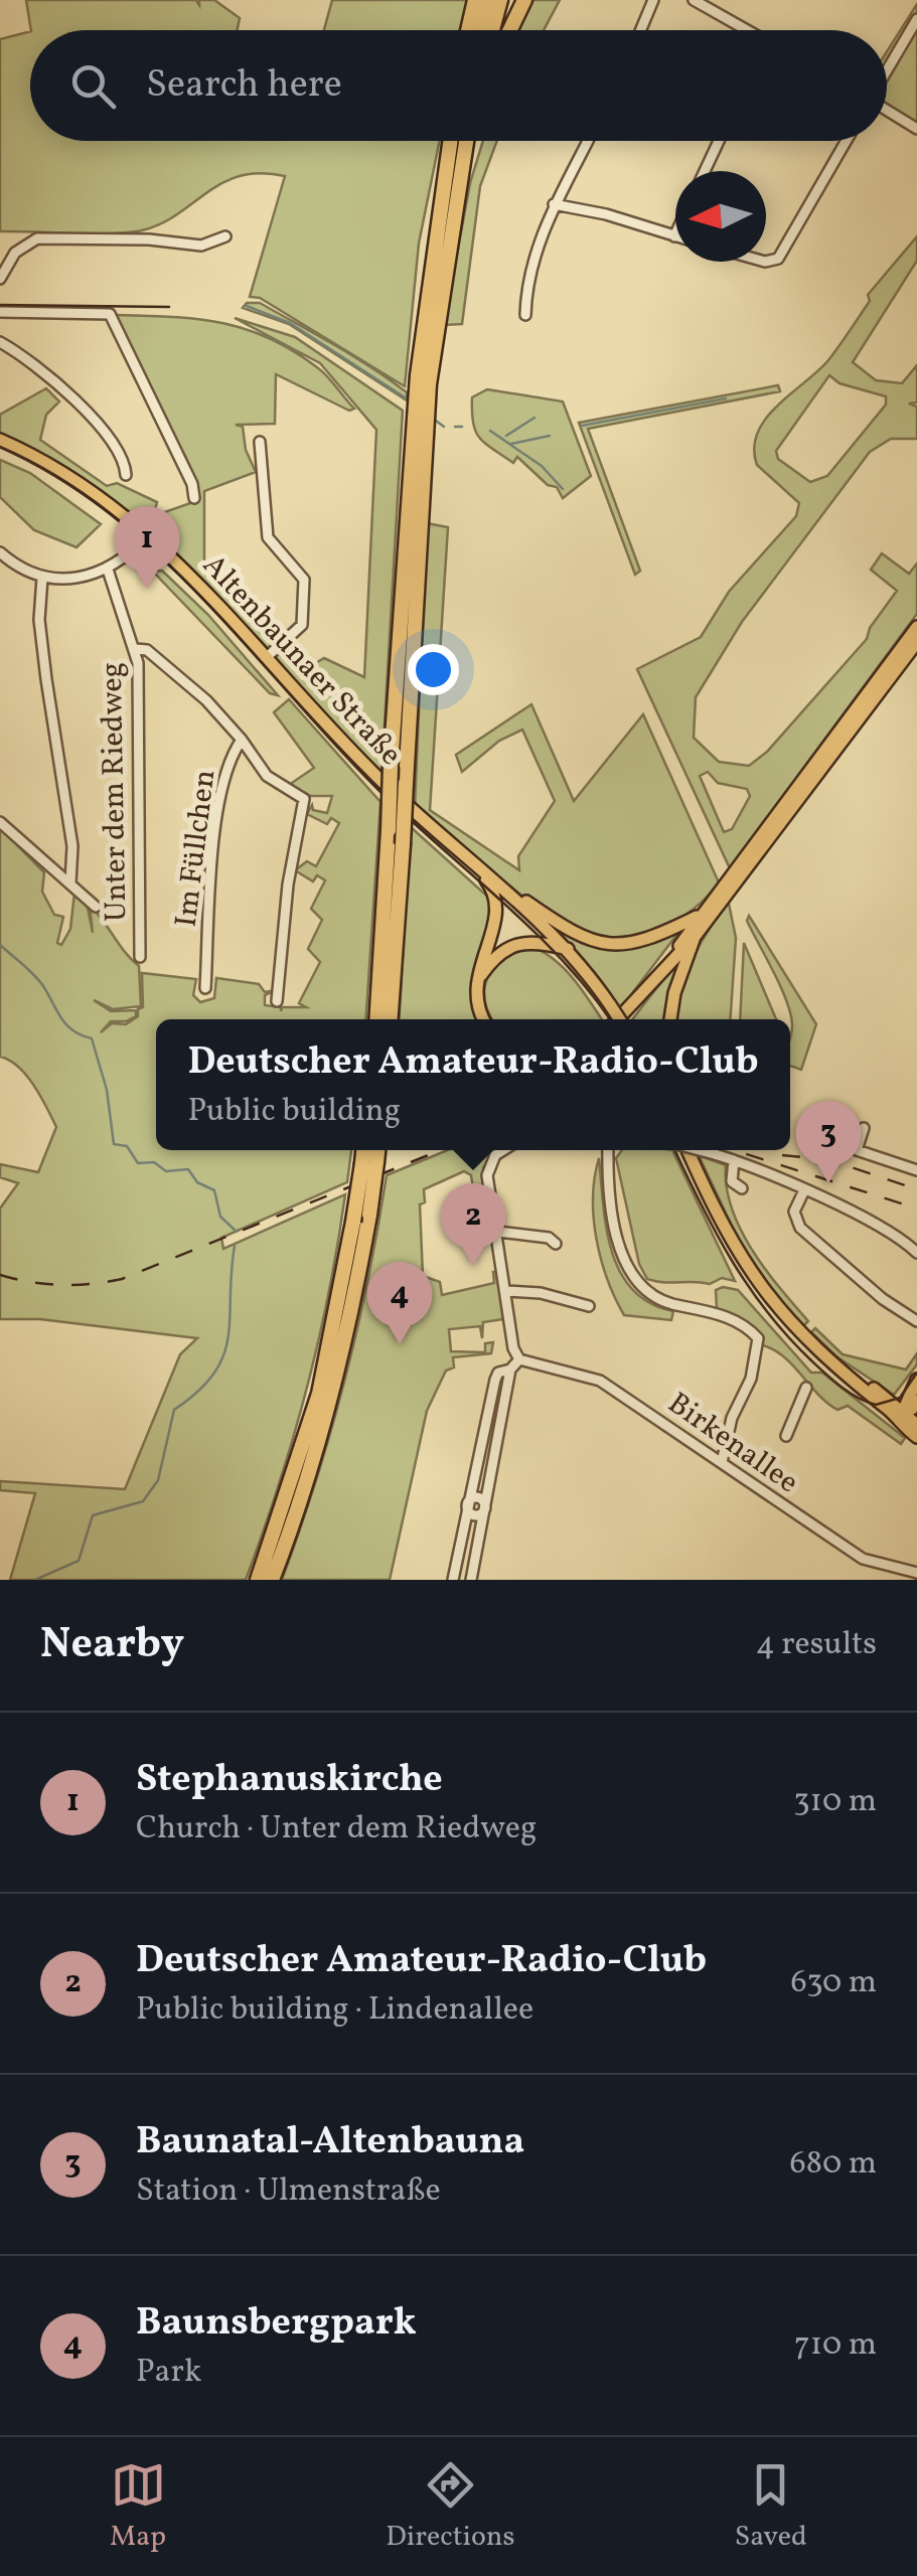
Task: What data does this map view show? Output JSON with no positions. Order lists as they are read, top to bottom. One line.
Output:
{"streets":{"main road":["Altenbaunaer Straße"],"street":["Unter dem Riedweg","Im Füllchen","Birkenallee"]},"crossings":[["Unter dem Riedweg","Im Füllchen"]],"north":"left","page":{"search":"Search here","pins":["1","3","2","4"],"popup":["Deutscher Amateur-Radio-Club","Public building"],"heading":["Nearby","4 results"],"list":[{"mark":"1","name":"Stephanuskirche","note":"Church · Unter dem Riedweg","value":"310 m"},{"mark":"2","name":"Deutscher Amateur-Radio-Club","note":"Public building · Lindenallee","value":"630 m"},{"mark":"3","name":"Baunatal-Altenbauna","note":"Station · Ulmenstraße","value":"680 m"},{"mark":"4","name":"Baunsbergpark","note":"Park","value":"710 m"}],"nav":["Map","Directions","Saved"]}}
